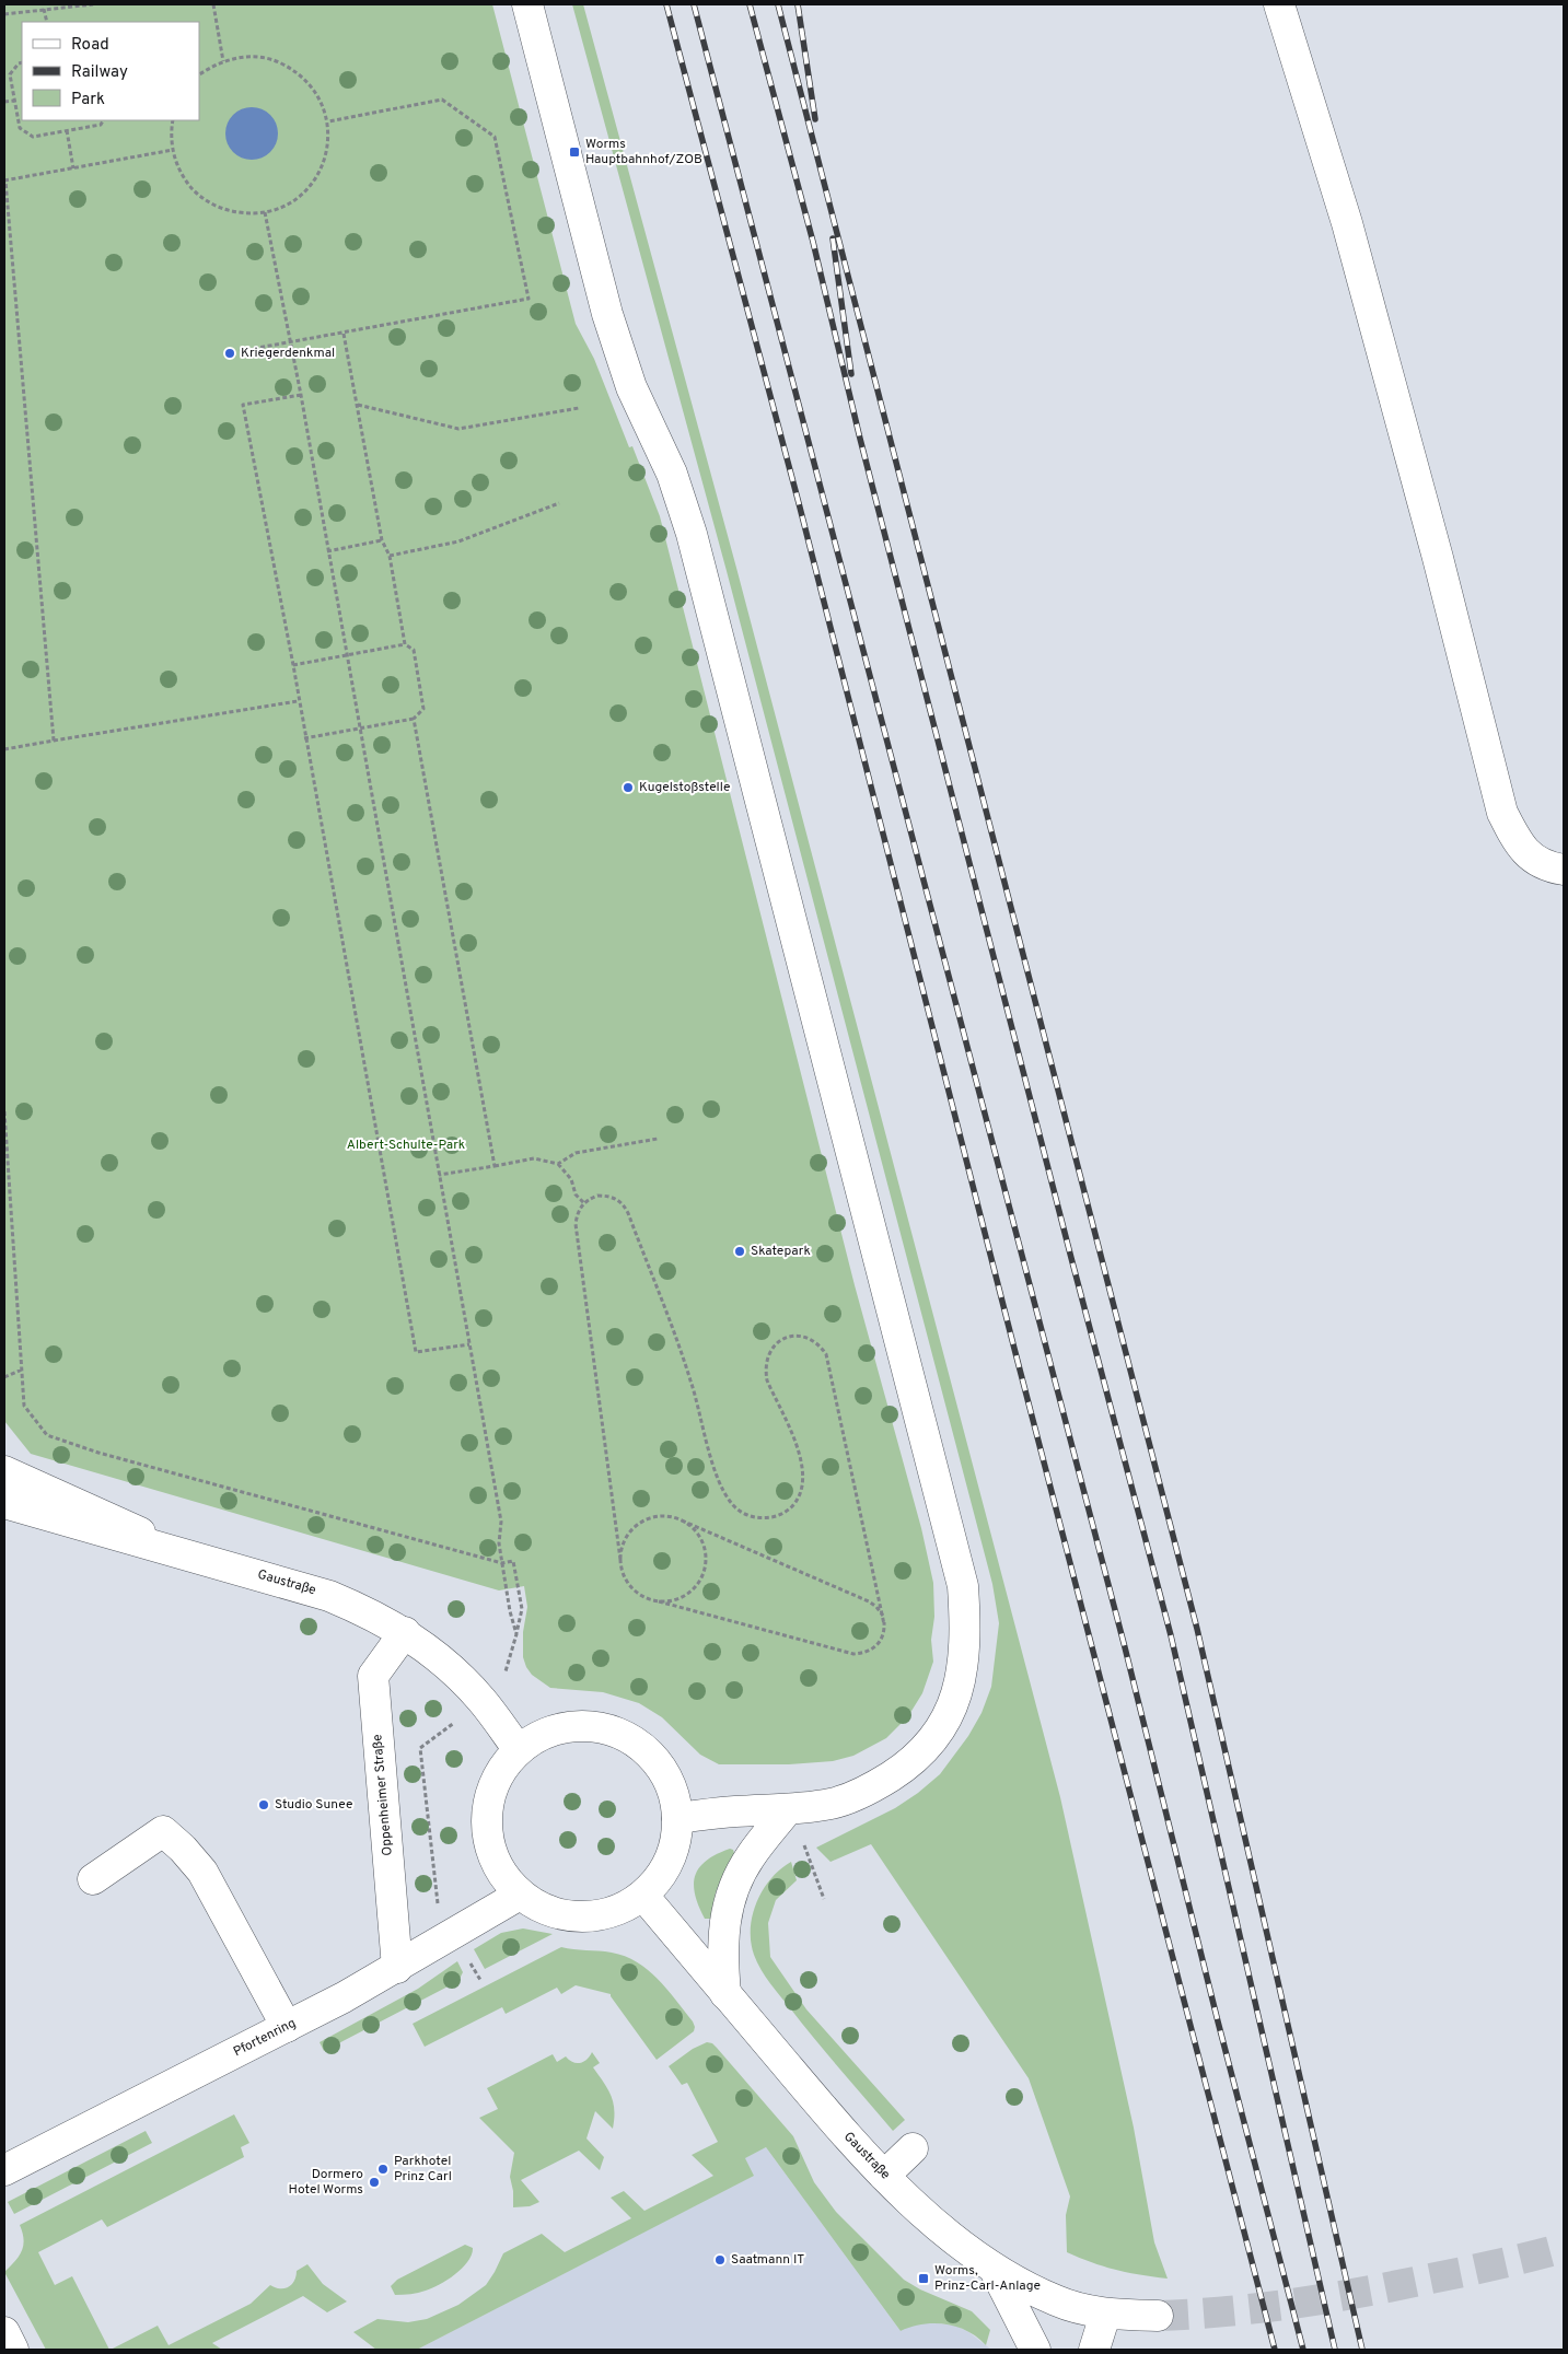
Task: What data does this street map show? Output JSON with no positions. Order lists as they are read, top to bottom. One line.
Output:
{"streets":{"main road":["Gaustraße","Oppenheimer Straße","Pfortenring"]},"crossings":[["Gaustraße","Oppenheimer Straße"],["Gaustraße","Pfortenring"],["Oppenheimer Straße","Pfortenring"]],"parks":["Albert-Schulte-Park"],"places":{"transit":["Worms Hauptbahnhof/ZOB","Worms, Prinz-Carl-Anlage"],"other":["Kriegerdenkmal","Kugelstoßstelle","Skatepark","Studio Sunee","Parkhotel Prinz Carl","Dormero Hotel Worms","Saatmann IT"]},"legend":["Road","Railway","Park"]}
